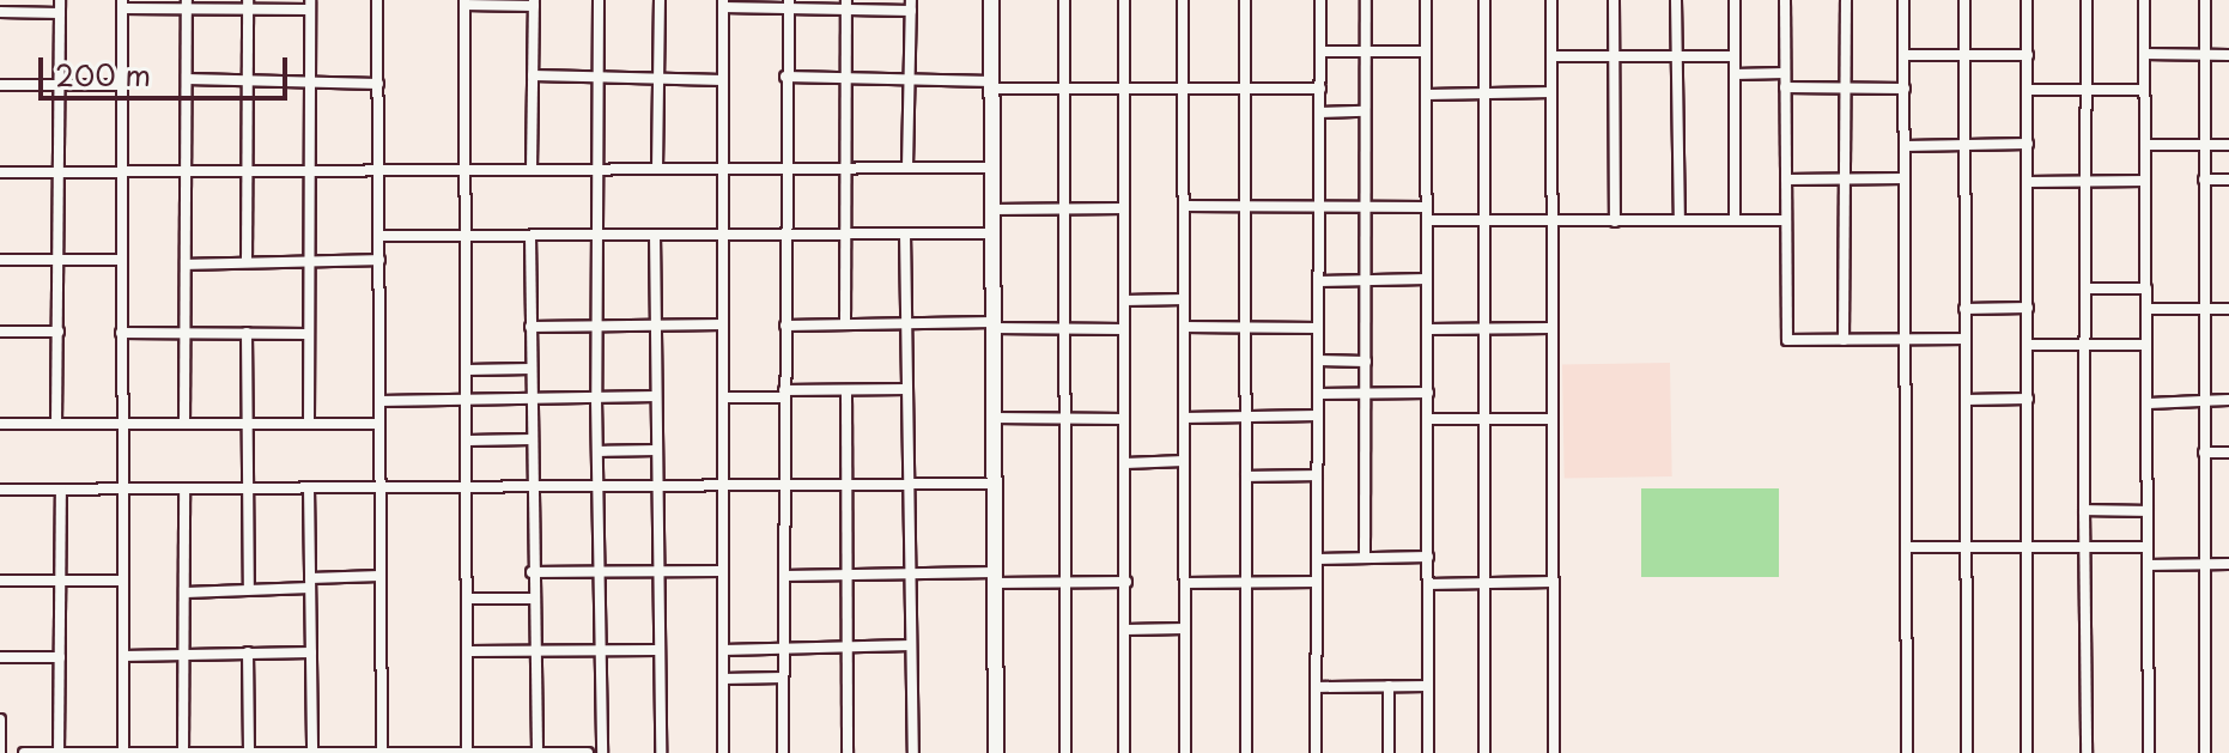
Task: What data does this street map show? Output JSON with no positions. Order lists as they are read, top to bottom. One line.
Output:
{"scale_bar":"200 m"}
